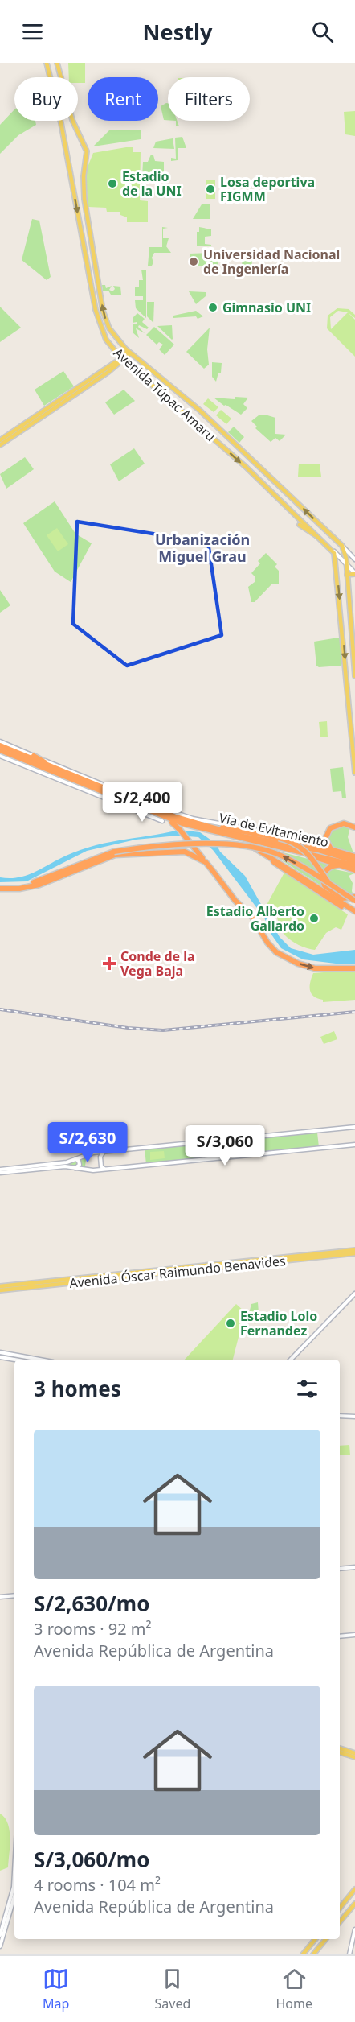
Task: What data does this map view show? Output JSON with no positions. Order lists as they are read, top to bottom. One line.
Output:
{"streets":{"highway":["Vía de Evitamiento"],"main road":["Avenida Túpac Amaru","Avenida Óscar Raimundo Benavides"]},"districts":["Urbanización Miguel Grau"],"places":{"other":["Estadio de la UNI","Losa deportiva FIGMM","Universidad Nacional de Ingeniería","Gimnasio UNI","Estadio Alberto Gallardo","Estadio Lolo Fernandez"],"health":["Conde de la Vega Baja"]},"page":{"header":"Nestly","chip":["Buy","Rent","Filters"],"price":["S/2,400","S/2,630","S/3,060"],"heading":"3 homes","list":[{"name":"S/2,630/mo","note":"3 rooms · 92 m² · Avenida República de Argentina"},{"name":"S/3,060/mo","note":"4 rooms · 104 m² · Avenida República de Argentina"}],"tabs":["Map","Saved","Home"]}}
